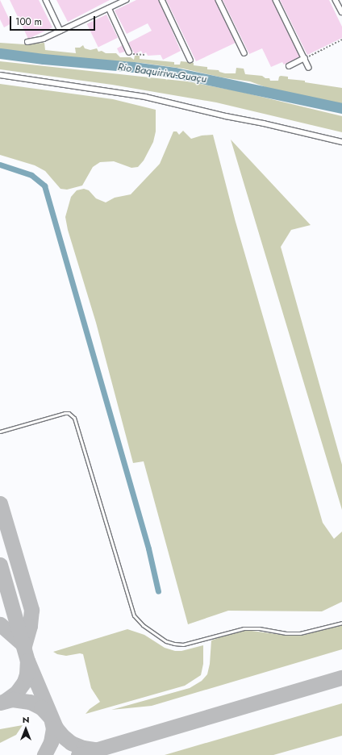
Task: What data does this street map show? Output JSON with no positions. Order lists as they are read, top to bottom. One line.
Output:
{"water":["Rio Baquirivu-Guaçu"],"scale_bar":"100 m","north":"top"}
